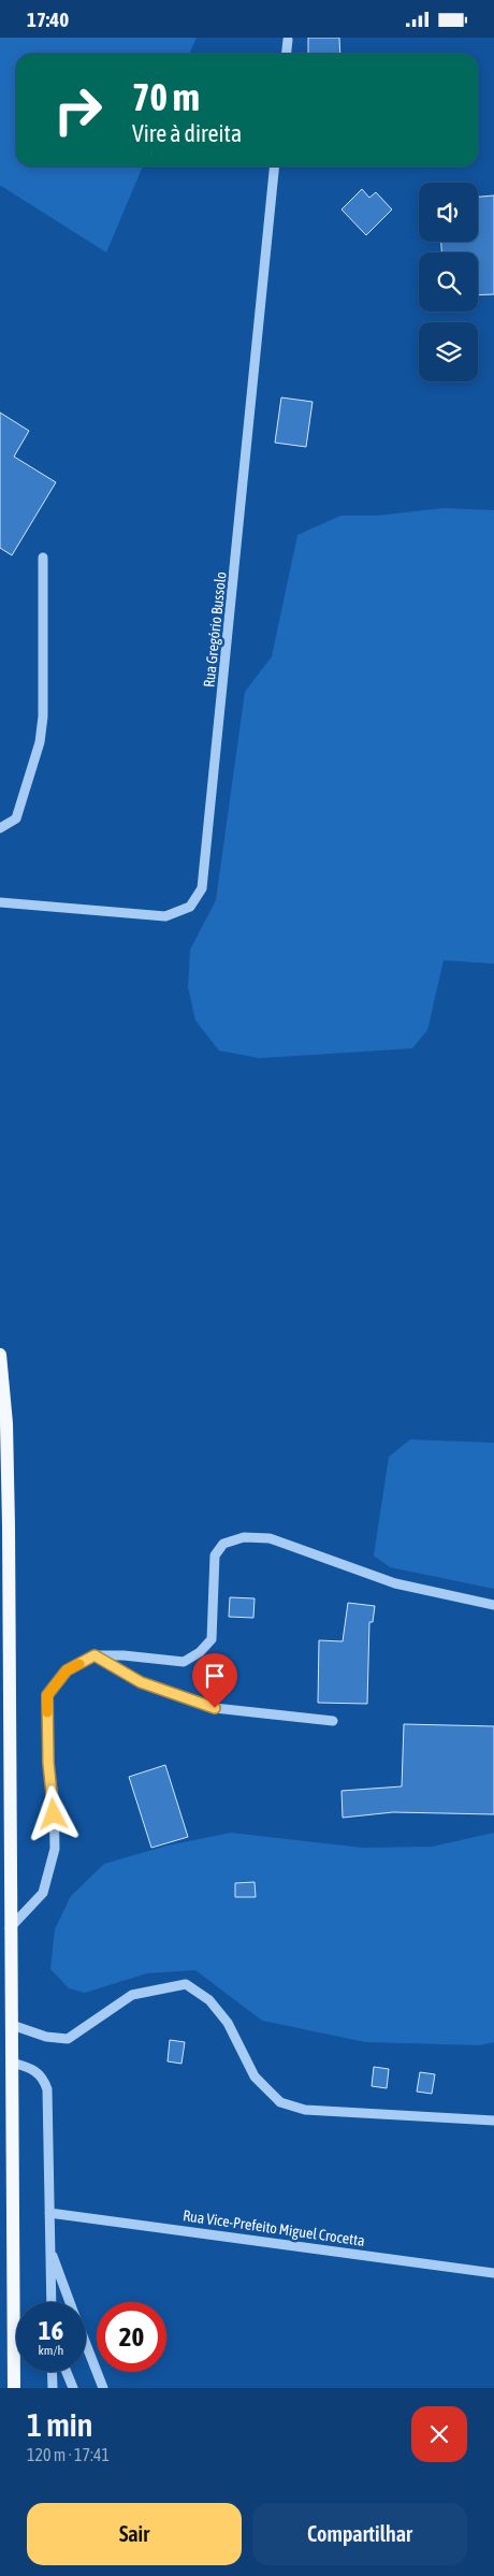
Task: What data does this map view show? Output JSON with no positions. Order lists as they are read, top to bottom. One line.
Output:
{"streets":{"street":["Rua Gregório Bussolo","Rua Vice-Prefeito Miguel Crocetta"]},"page":{"status":"17:40","turn":["70 m","Vire à direita"],"speed":"16 km/h","limit":"20","heading":["1 min","120 m · 17:41"],"buttons":["Sair","Compartilhar"]}}
